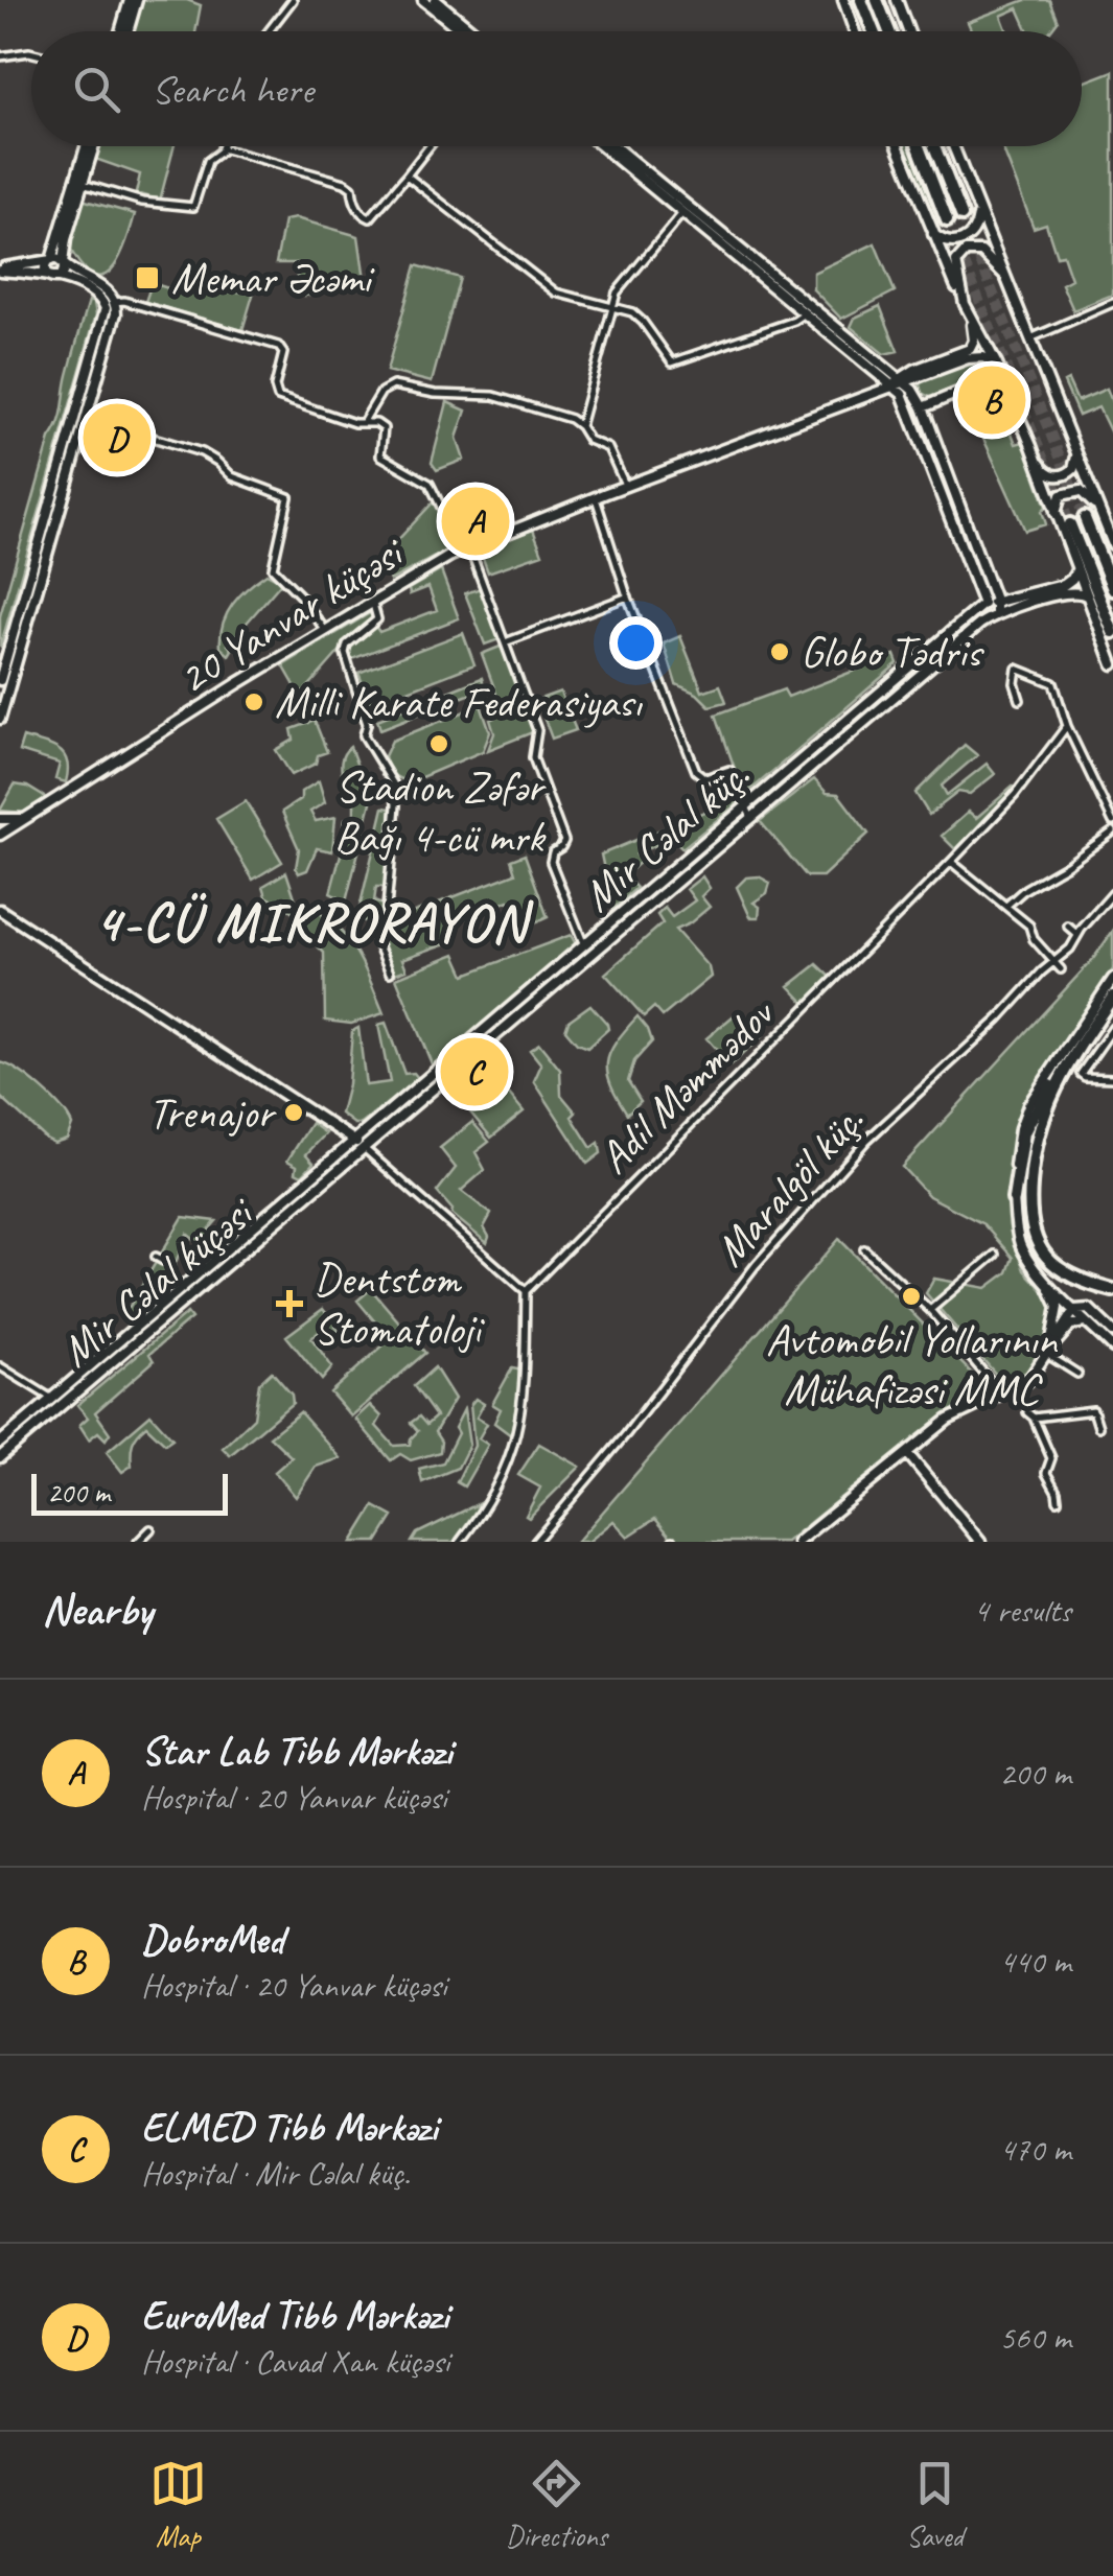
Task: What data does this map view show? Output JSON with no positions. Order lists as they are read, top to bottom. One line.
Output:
{"streets":{"street":["20 Yanvar küçəsi","Mir Cəlal küç.","Adil Məmmədov","Maralgöl küç.","Mir Cəlal küçəsi"]},"crossings":[["Mir Cəlal küç.","Mir Cəlal küçəsi"]],"districts":["4-CÜ MIKRORAYON"],"places":{"transit":["Memar Əcəmi"],"other":["Globo Tədris","Milli Karate Federasiyası","Stadion Zəfər Bağı 4-cü mrk","Trenajor","Avtomobil Yollarının Mühafizəsi MMC"],"health":["Dentstom Stomatoloji"]},"scale_bar":"200 m","page":{"search":"Search here","pins":["B","D","A","C"],"scale":"200 m","heading":["Nearby","4 results"],"list":[{"mark":"A","name":"Star Lab Tibb Mәrkәzi","note":"Hospital · 20 Yanvar küçəsi","value":"200 m"},{"mark":"B","name":"DobroMed","note":"Hospital · 20 Yanvar küçəsi","value":"440 m"},{"mark":"C","name":"ELMED Tibb Mərkəzi","note":"Hospital · Mir Cəlal küç.","value":"470 m"},{"mark":"D","name":"EuroMed Tibb Mərkəzi","note":"Hospital · Cavad Xan küçəsi","value":"560 m"}],"nav":["Map","Directions","Saved"]}}
